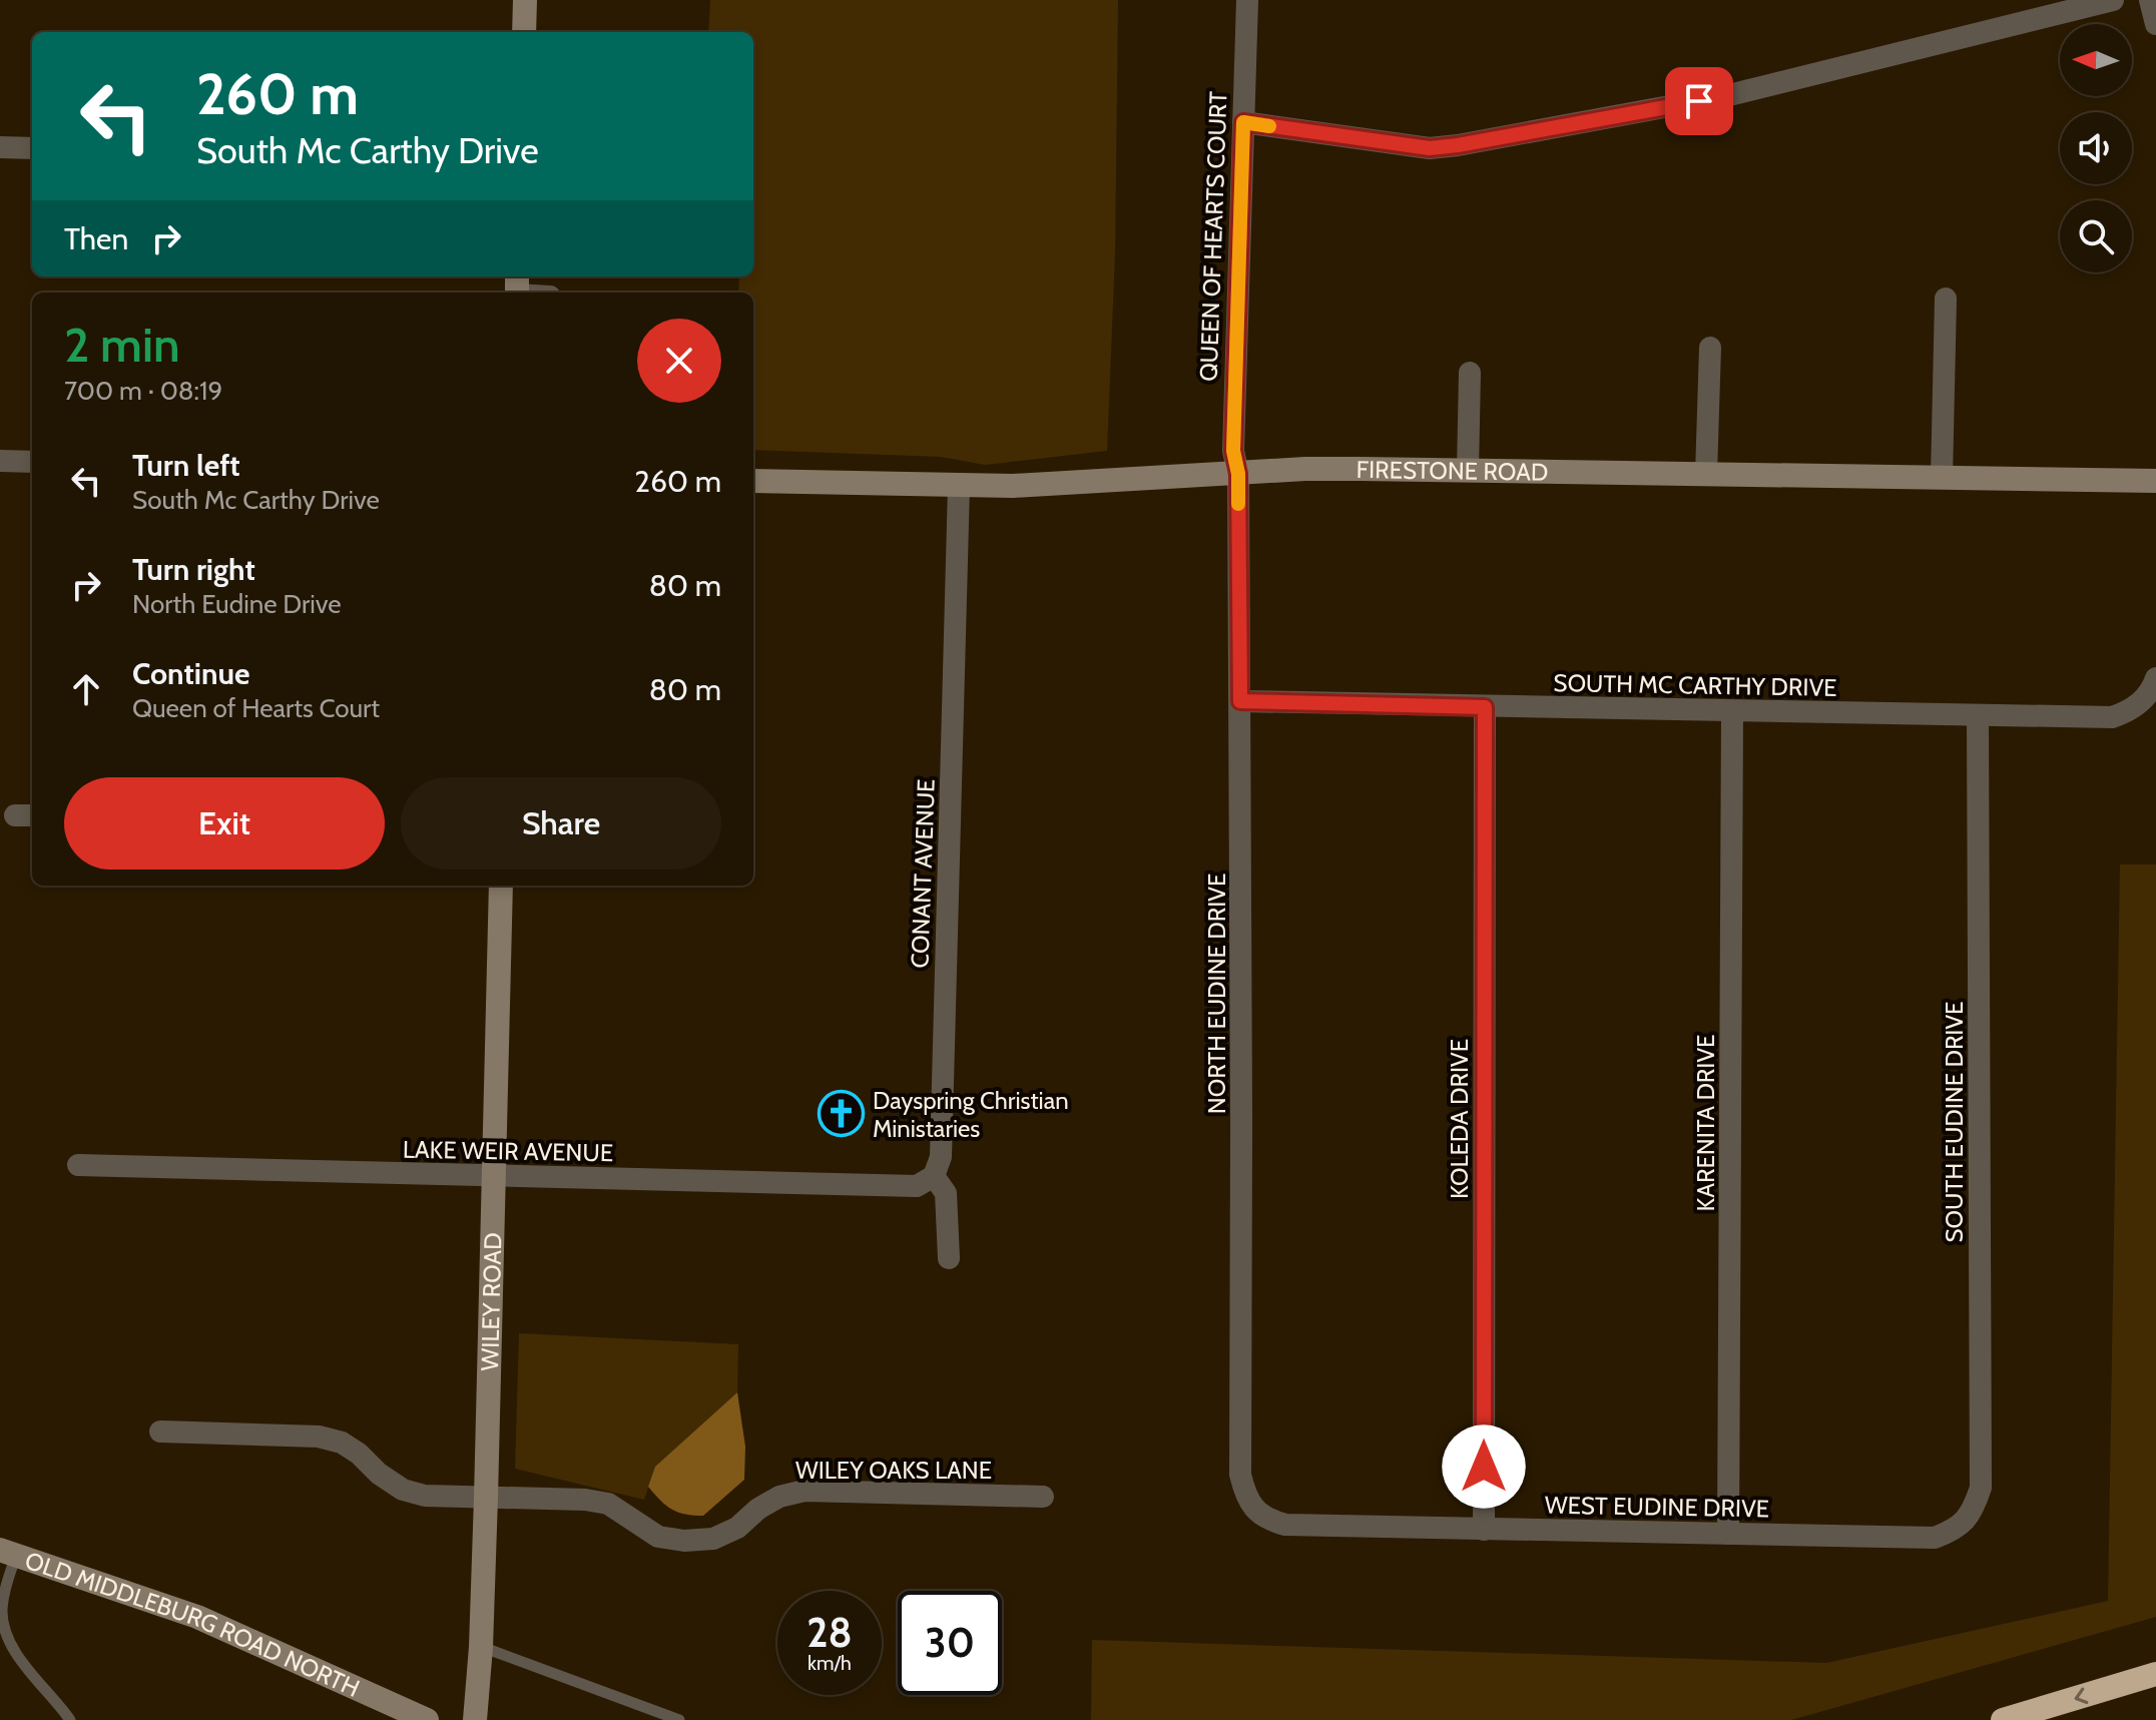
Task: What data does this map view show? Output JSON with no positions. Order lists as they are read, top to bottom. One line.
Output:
{"streets":{"street":["QUEEN OF HEARTS COURT","FIRESTONE ROAD","SOUTH MC CARTHY DRIVE","CONANT AVENUE","NORTH EUDINE DRIVE","KOLEDA DRIVE","SOUTH EUDINE DRIVE","KARENITA DRIVE","LAKE WEIR AVENUE","WILEY ROAD","WILEY OAKS LANE","WEST EUDINE DRIVE","OLD MIDDLEBURG ROAD NORTH"]},"crossings":[["QUEEN OF HEARTS COURT","FIRESTONE ROAD"],["QUEEN OF HEARTS COURT","NORTH EUDINE DRIVE"],["FIRESTONE ROAD","CONANT AVENUE"],["FIRESTONE ROAD","NORTH EUDINE DRIVE"],["SOUTH MC CARTHY DRIVE","NORTH EUDINE DRIVE"],["SOUTH MC CARTHY DRIVE","KOLEDA DRIVE"],["SOUTH MC CARTHY DRIVE","SOUTH EUDINE DRIVE"],["SOUTH MC CARTHY DRIVE","KARENITA DRIVE"],["CONANT AVENUE","LAKE WEIR AVENUE"],["NORTH EUDINE DRIVE","WEST EUDINE DRIVE"],["KOLEDA DRIVE","WEST EUDINE DRIVE"],["SOUTH EUDINE DRIVE","WEST EUDINE DRIVE"],["KARENITA DRIVE","WEST EUDINE DRIVE"],["LAKE WEIR AVENUE","WILEY ROAD"],["WILEY ROAD","WILEY OAKS LANE"]],"places":{"church":["Dayspring Christian Ministaries"]},"north":"left","page":{"turn":["260 m","South Mc Carthy Drive"],"then":"Then","heading":["2 min","700 m · 08:19"],"list":[{"name":"Turn left","note":"South Mc Carthy Drive","value":"260 m"},{"name":"Turn right","note":"North Eudine Drive","value":"80 m"},{"name":"Continue","note":"Queen of Hearts Court","value":"80 m"}],"buttons":["Exit","Share"],"speed":"28 km/h","limit":"30"}}
